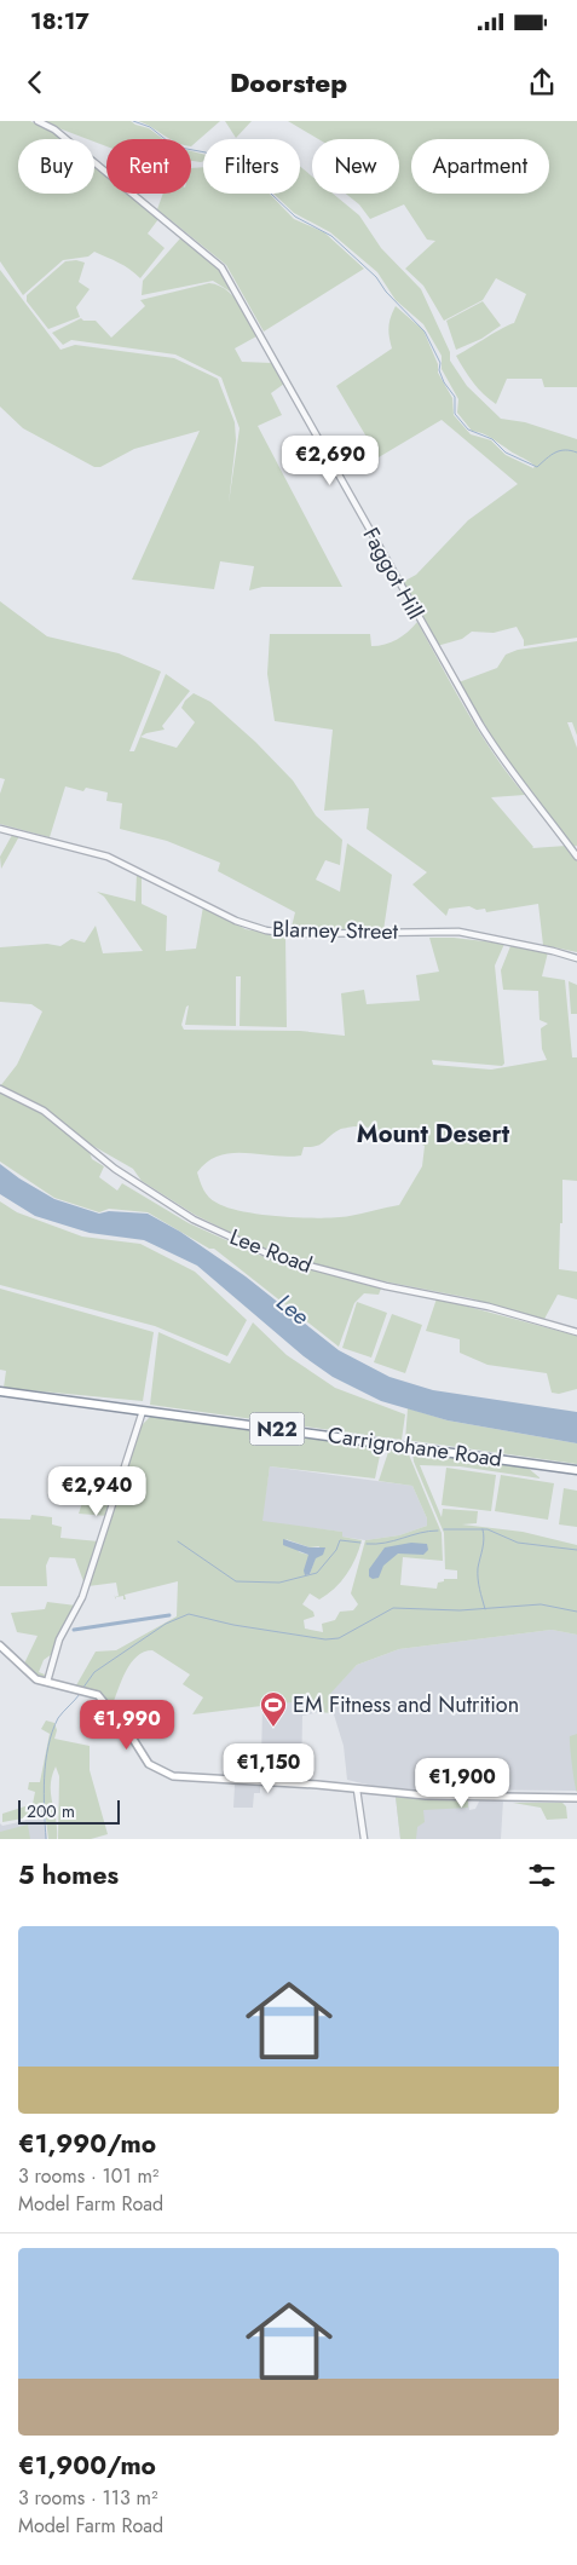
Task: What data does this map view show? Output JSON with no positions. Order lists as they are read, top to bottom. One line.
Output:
{"streets":{"highway":["N22","Carrigrohane Road"],"street":["Faggot Hill","Blarney Street","Lee Road"]},"districts":["Mount Desert"],"water":["Lee"],"places":{"sports":["EM Fitness and Nutrition"]},"scale_bar":"200 m","page":{"status":"18:17","header":"Doorstep","chip":["Buy","Rent","Filters","New","Apartment"],"price":["€2,690","€2,940","€1,990","€1,150","€1,900"],"scale":"200 m","heading":"5 homes","list":[{"name":"€1,990/mo","note":"3 rooms · 101 m² · Model Farm Road"},{"name":"€1,900/mo","note":"3 rooms · 113 m² · Model Farm Road"}]}}
